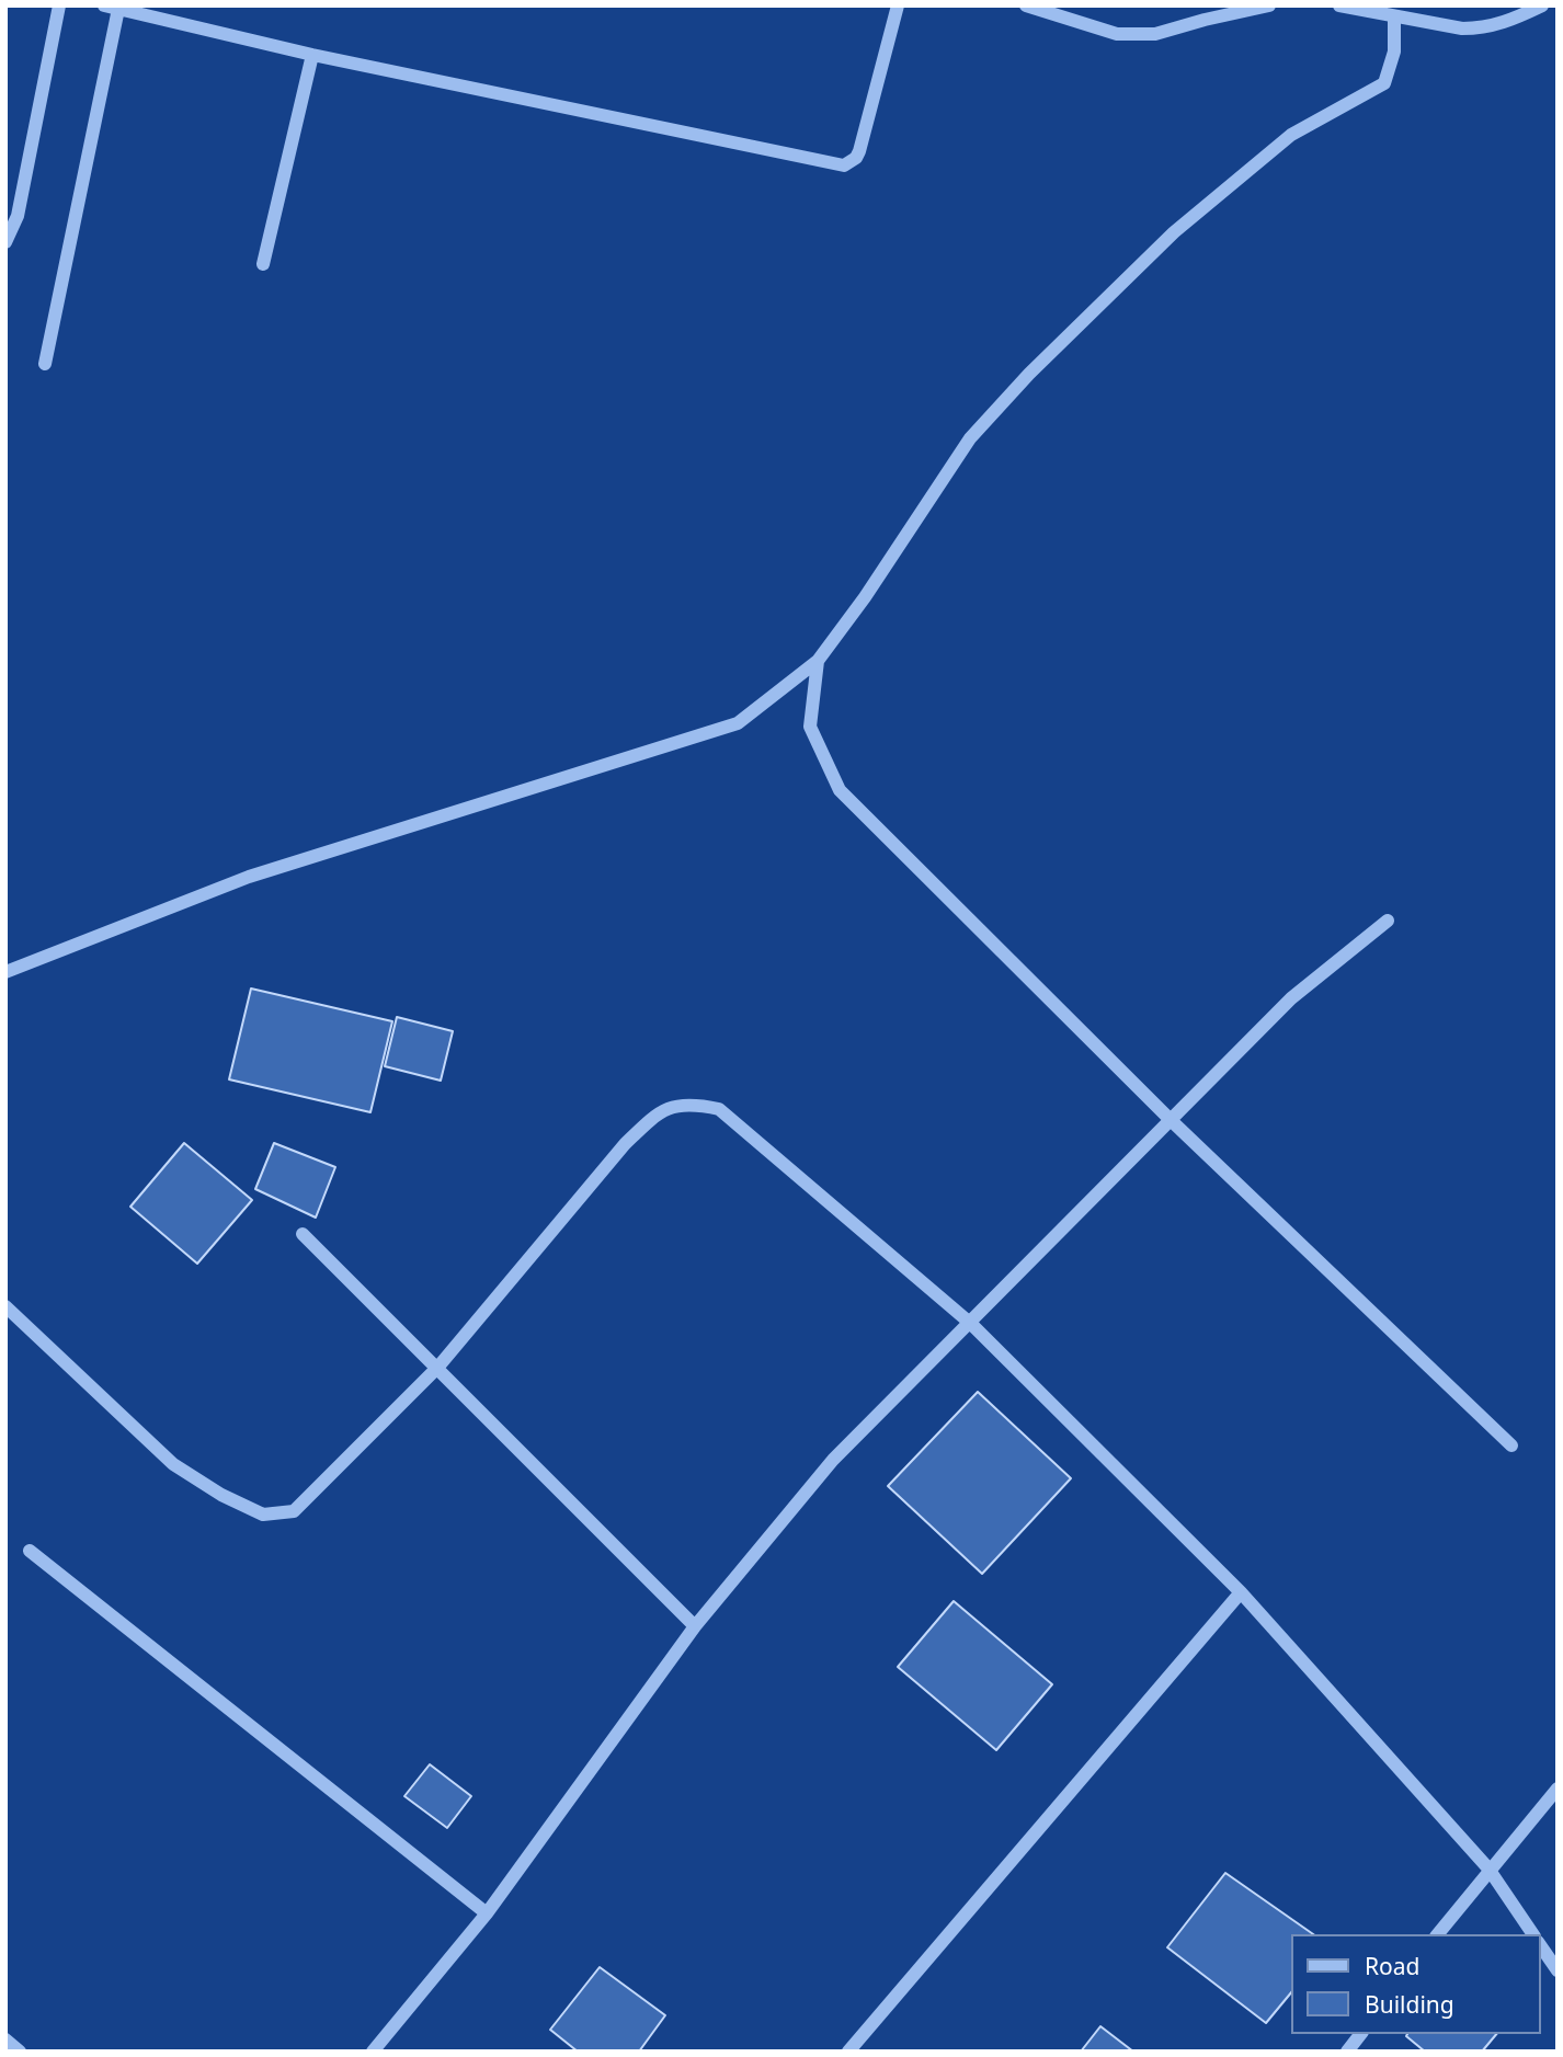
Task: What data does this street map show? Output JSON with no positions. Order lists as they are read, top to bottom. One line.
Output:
{"legend":["Road","Building"]}
